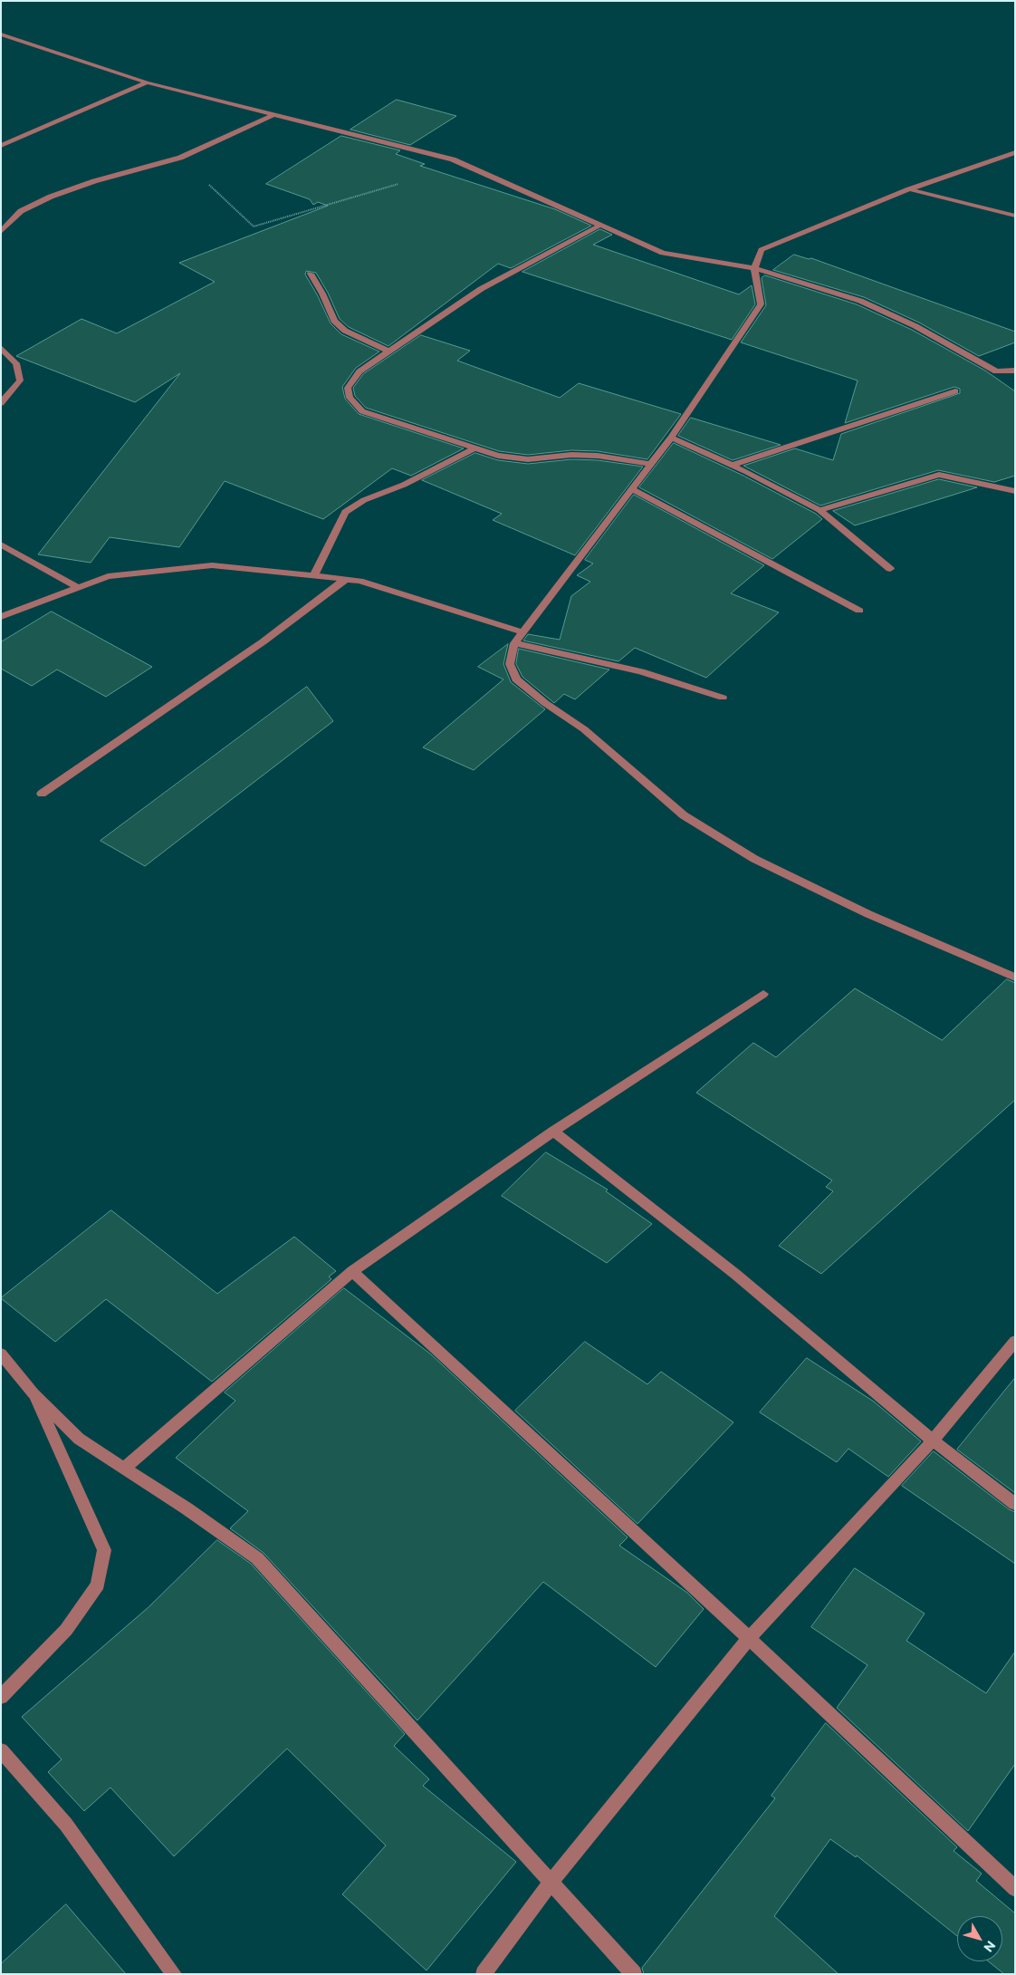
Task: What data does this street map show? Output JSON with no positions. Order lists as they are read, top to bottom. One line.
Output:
{"north":"bottom right"}
